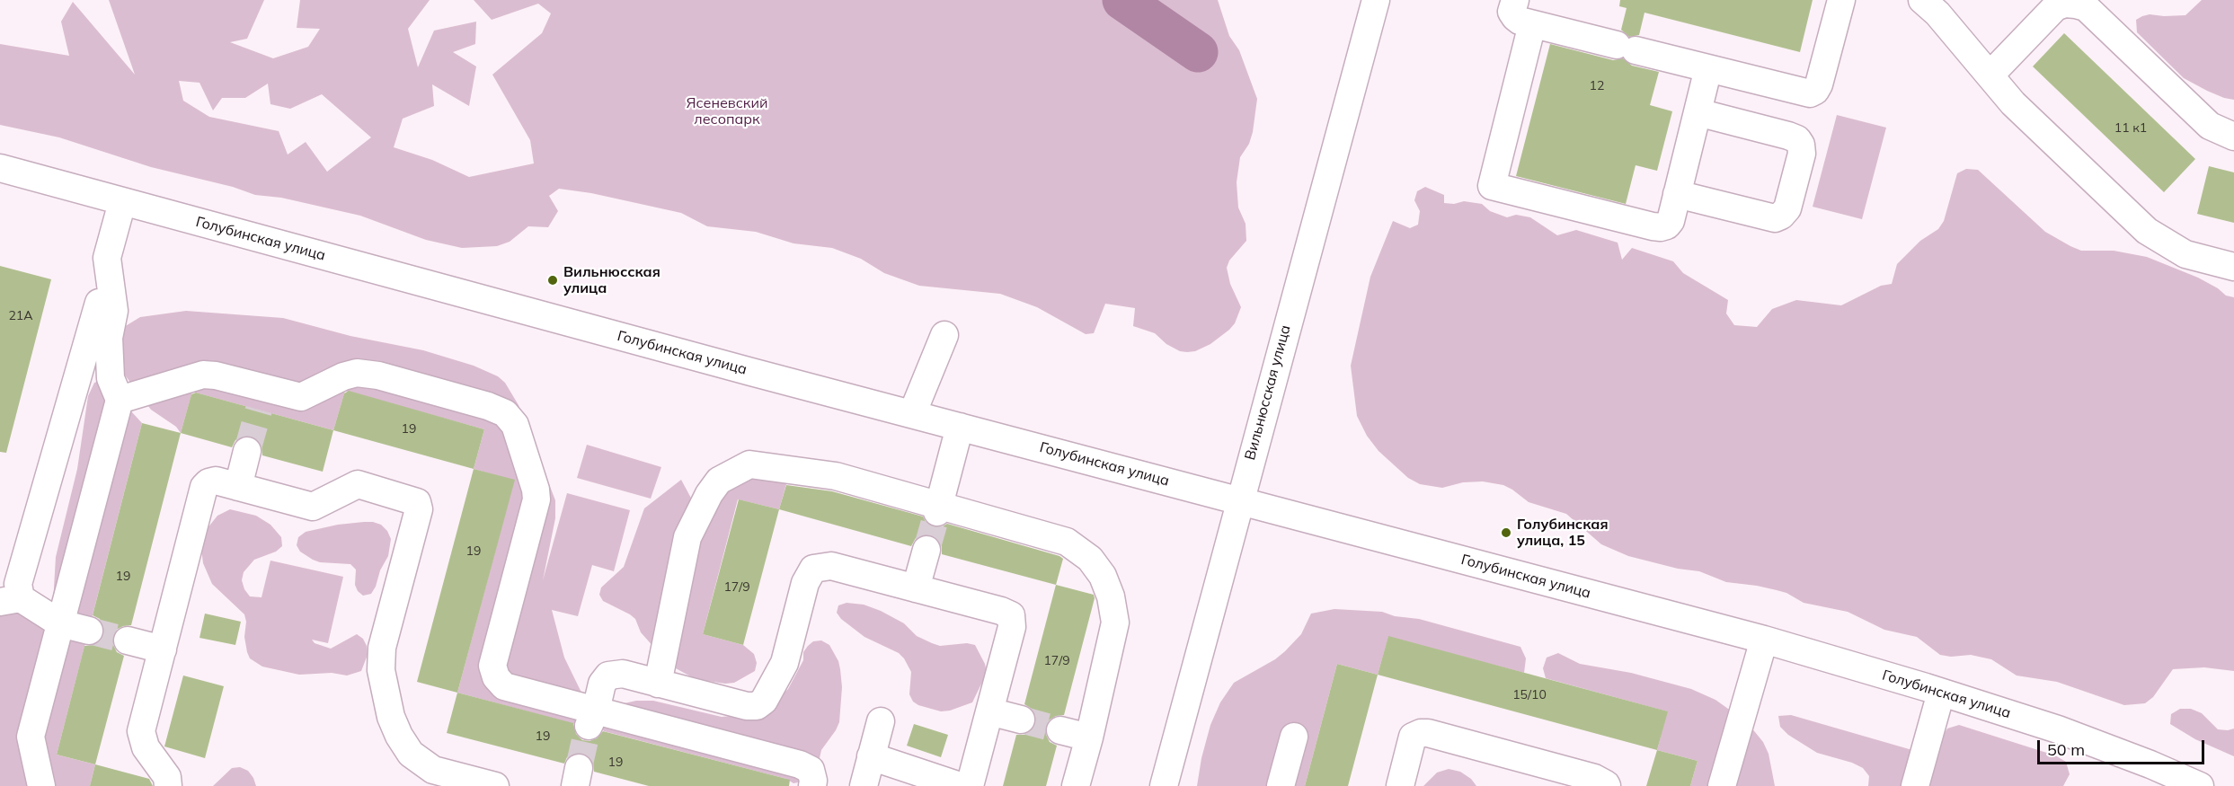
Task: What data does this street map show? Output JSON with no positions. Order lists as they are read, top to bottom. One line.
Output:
{"streets":{"street":["Голубинская улица","Вильнюсская улица"]},"crossings":[["Голубинская улица","Вильнюсская улица"]],"parks":["Ясеневский лесопарк"],"places":["Вильнюсская улица","Голубинская улица, 15"],"house_numbers":["12","11 к1","21А","19","19","19","17/9","17/9","15/10","19","19"],"scale_bar":"50 m"}
